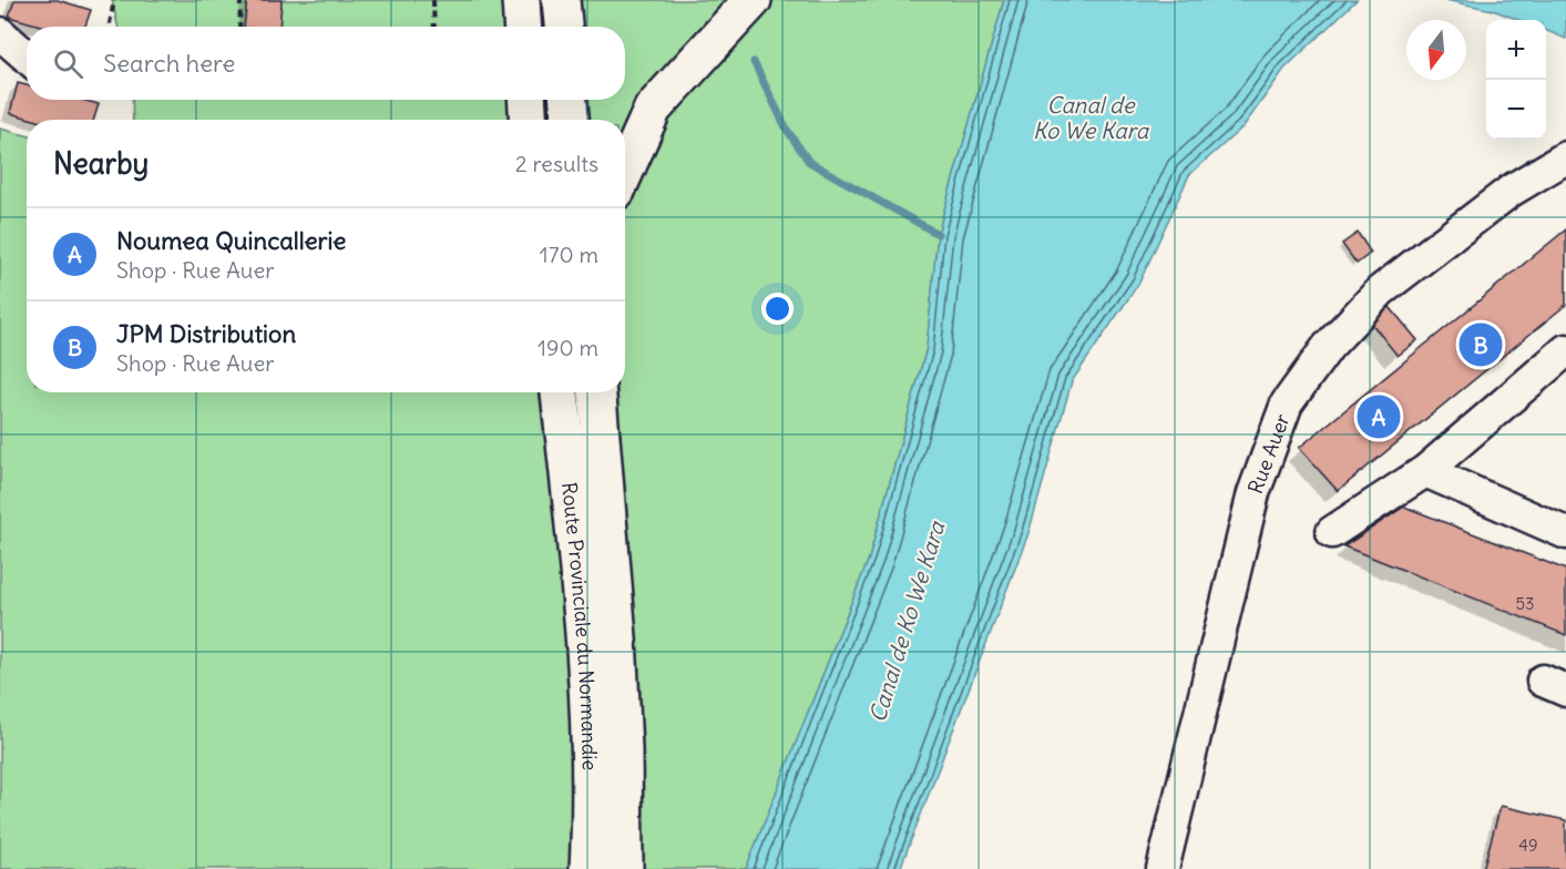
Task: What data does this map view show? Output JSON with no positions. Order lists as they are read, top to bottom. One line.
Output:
{"streets":{"highway":["Route Provinciale du Normandie"],"street":["Rue Auer"]},"water":["Canal de Ko We Kara"],"house_numbers":["53","49"],"north":"bottom","page":{"map_buttons":["+","−"],"search":"Search here","heading":["Nearby","2 results"],"list":[{"mark":"A","name":"Noumea Quincallerie","note":"Shop · Rue Auer","value":"170 m"},{"mark":"B","name":"JPM Distribution","note":"Shop · Rue Auer","value":"190 m"}],"pins":["B","A"]}}
